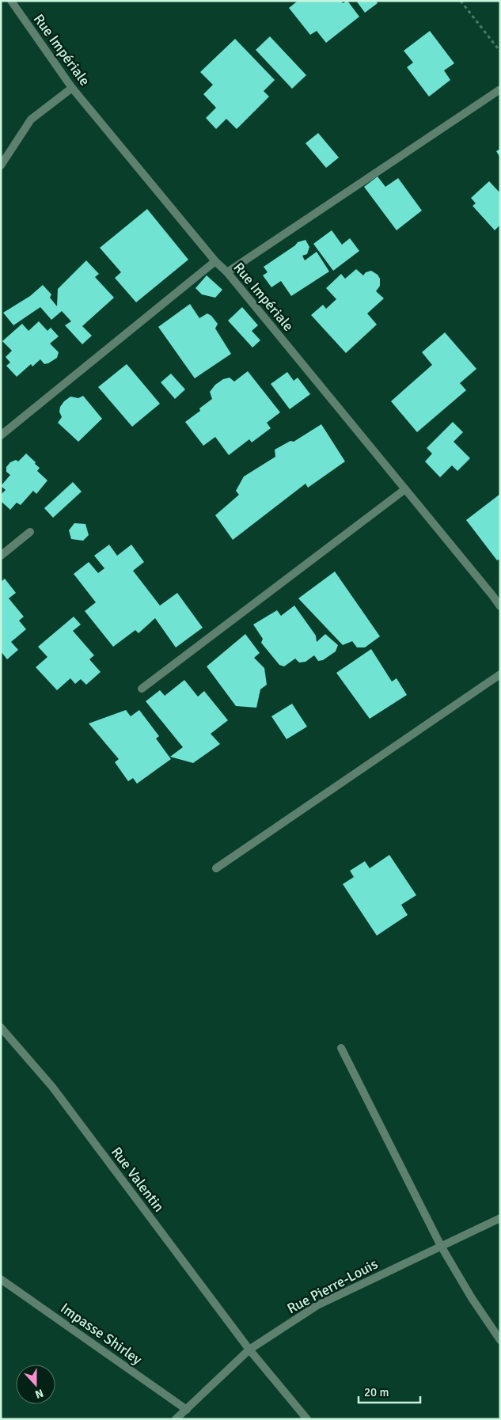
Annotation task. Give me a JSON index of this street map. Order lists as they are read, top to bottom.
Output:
{
  "streets": {
    "street": [
      "Rue Impériale",
      "Rue Valentin",
      "Rue Pierre-Louis",
      "Impasse Shirley"
    ]
  },
  "crossings": [
    ["Rue Valentin", "Rue Pierre-Louis"],
    ["Rue Pierre-Louis", "Impasse Shirley"]
  ],
  "scale_bar": "20 m",
  "north": "bottom"
}
